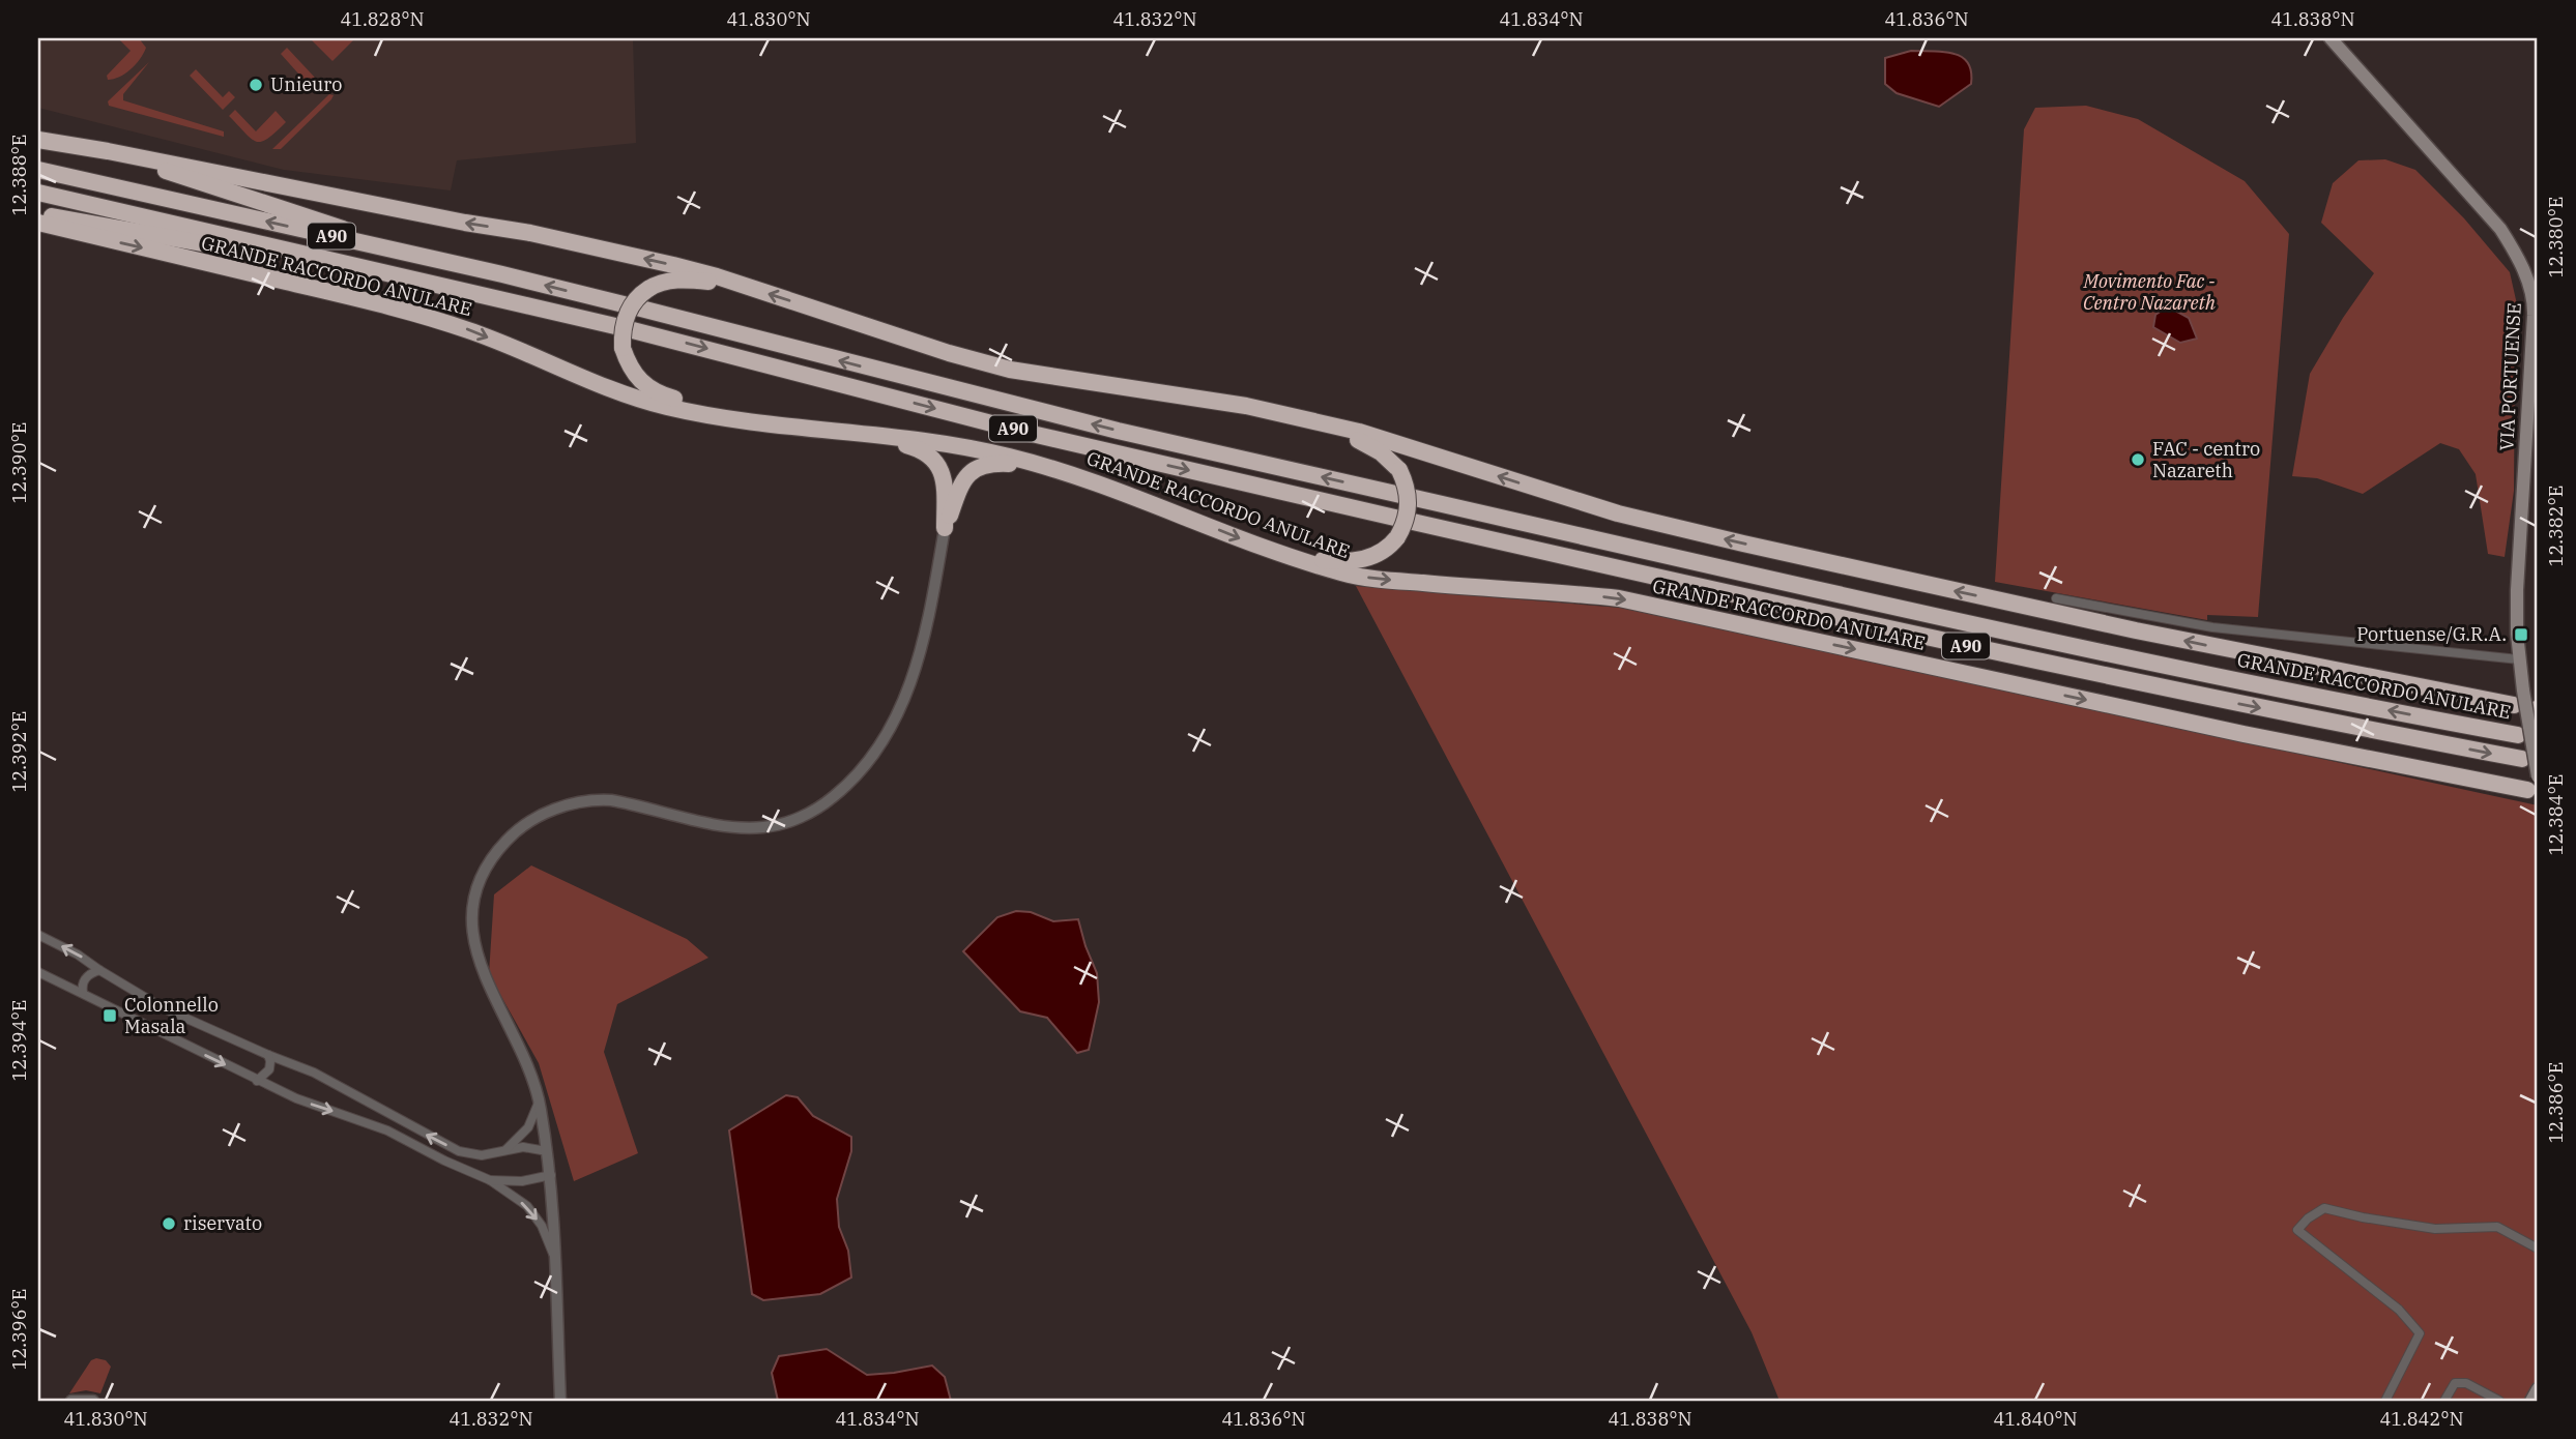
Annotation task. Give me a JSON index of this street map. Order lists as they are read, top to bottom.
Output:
{
  "streets": {
    "highway": ["A90", "GRANDE RACCORDO ANULARE"],
    "main road": ["VIA PORTUENSE"]
  },
  "crossings": [
    ["GRANDE RACCORDO ANULARE", "VIA PORTUENSE"]
  ],
  "parks": ["Movimento Fac - Centro Nazareth"],
  "places": {
    "other": ["Unieuro", "FAC - centro Nazareth", "riservato"],
    "transit": ["Portuense/G.R.A.", "Colonnello Masala"]
  },
  "coordinates": [
    "41.828°N",
    "41.830°N",
    "41.832°N",
    "41.834°N",
    "41.836°N",
    "41.838°N",
    "12.388°E",
    "12.380°E",
    "12.390°E",
    "12.382°E",
    "12.392°E",
    "12.384°E",
    "12.394°E",
    "12.386°E",
    "12.396°E",
    "41.840°N",
    "41.842°N"
  ]
}
